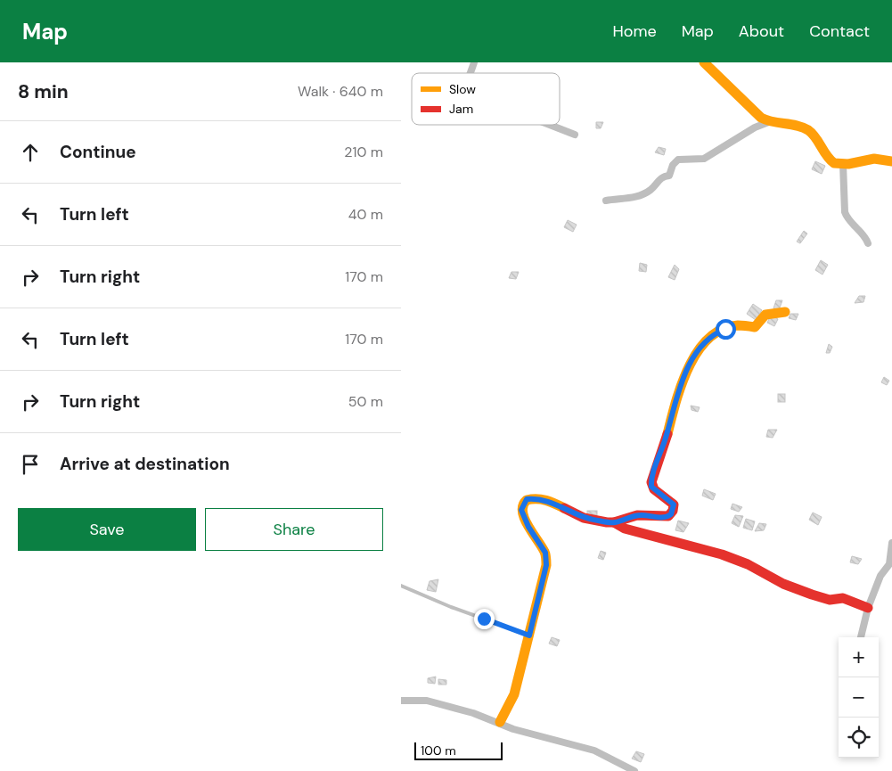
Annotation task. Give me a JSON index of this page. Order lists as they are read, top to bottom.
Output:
{
  "legend": ["Slow", "Jam"],
  "scale_bar": "100 m",
  "page": {
    "header": "Map",
    "nav": [
      "Home",
      "Map",
      "About",
      "Contact"
    ],
    "heading": ["8 min", "Walk · 640 m"],
    "list": [
      ["Continue", "210 m"],
      ["Turn left", "40 m"],
      ["Turn right", "170 m"],
      ["Turn left", "170 m"],
      ["Turn right", "50 m"],
      "Arrive at destination"
    ],
    "buttons": ["Save", "Share"],
    "map_buttons": ["+", "−"],
    "scale": "100 m"
  }
}
